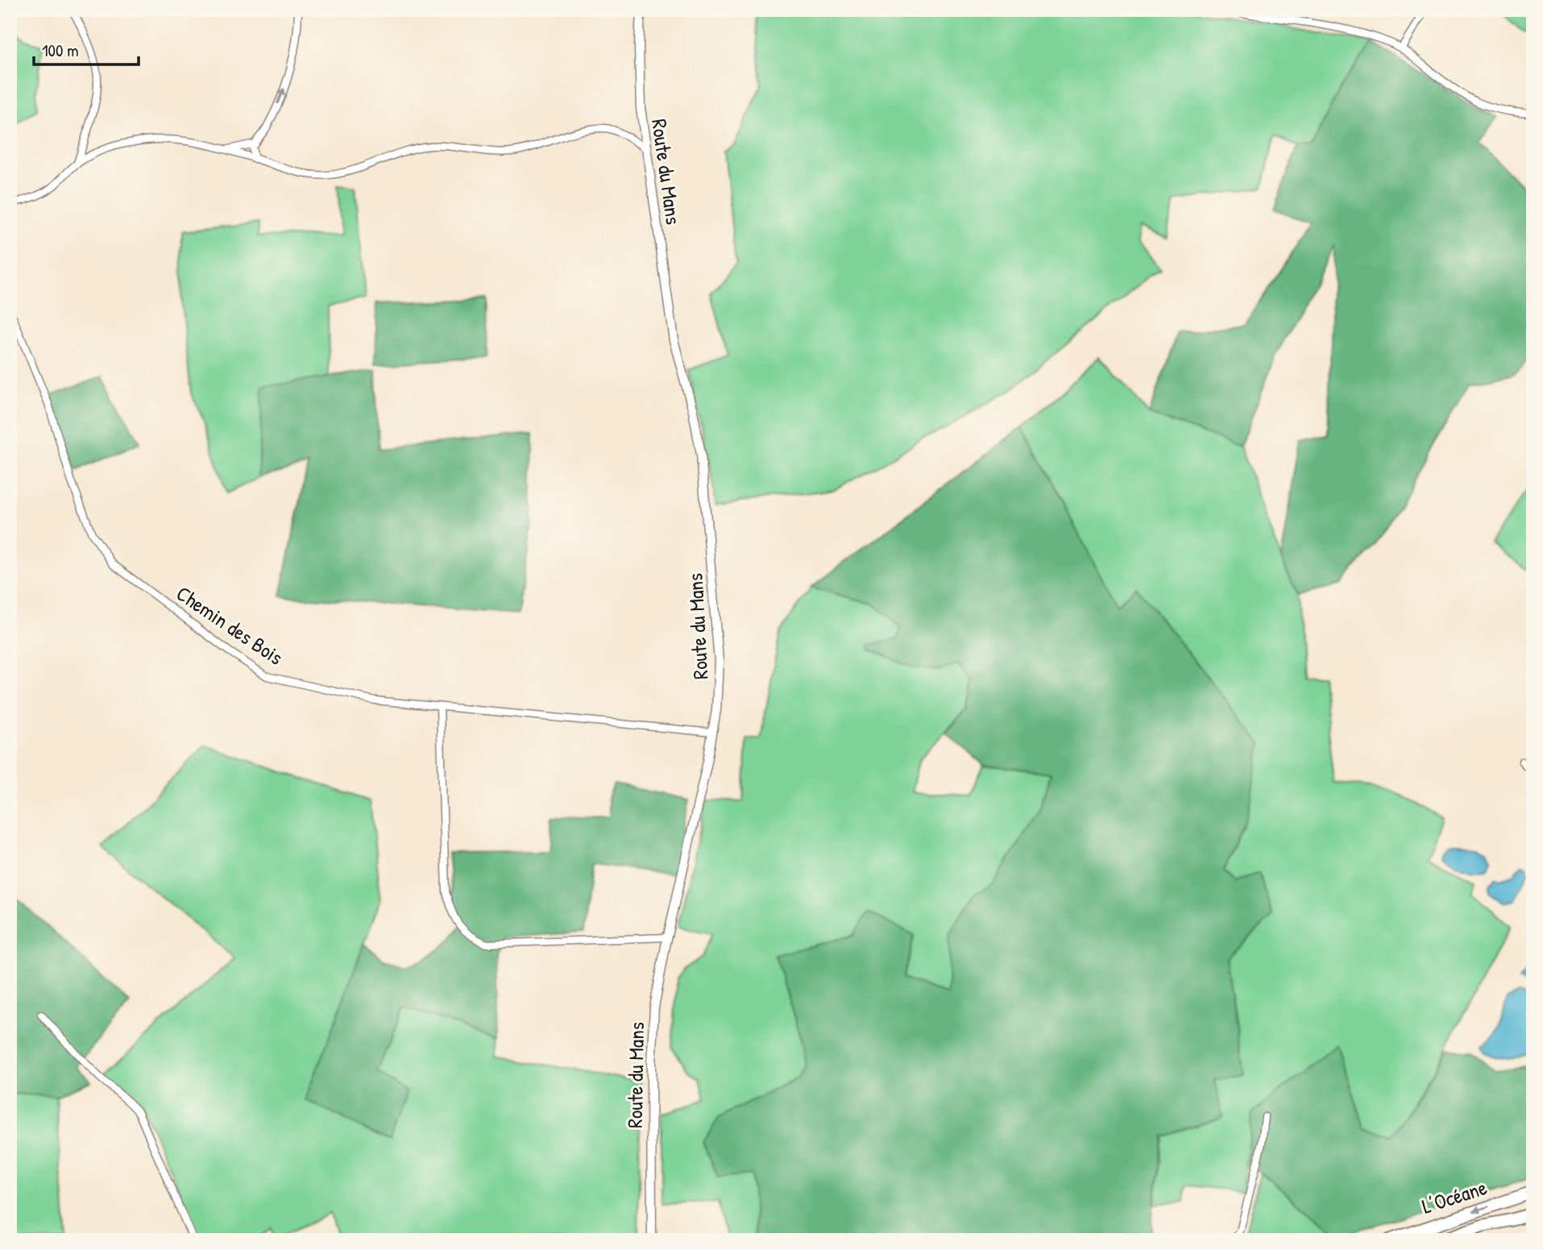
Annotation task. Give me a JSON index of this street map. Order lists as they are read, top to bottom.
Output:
{
  "streets": {
    "highway": ["L’Océane"],
    "street": ["Route du Mans", "Chemin des Bois"]
  },
  "crossings": [
    ["Route du Mans", "Chemin des Bois"]
  ],
  "scale_bar": "100 m"
}
